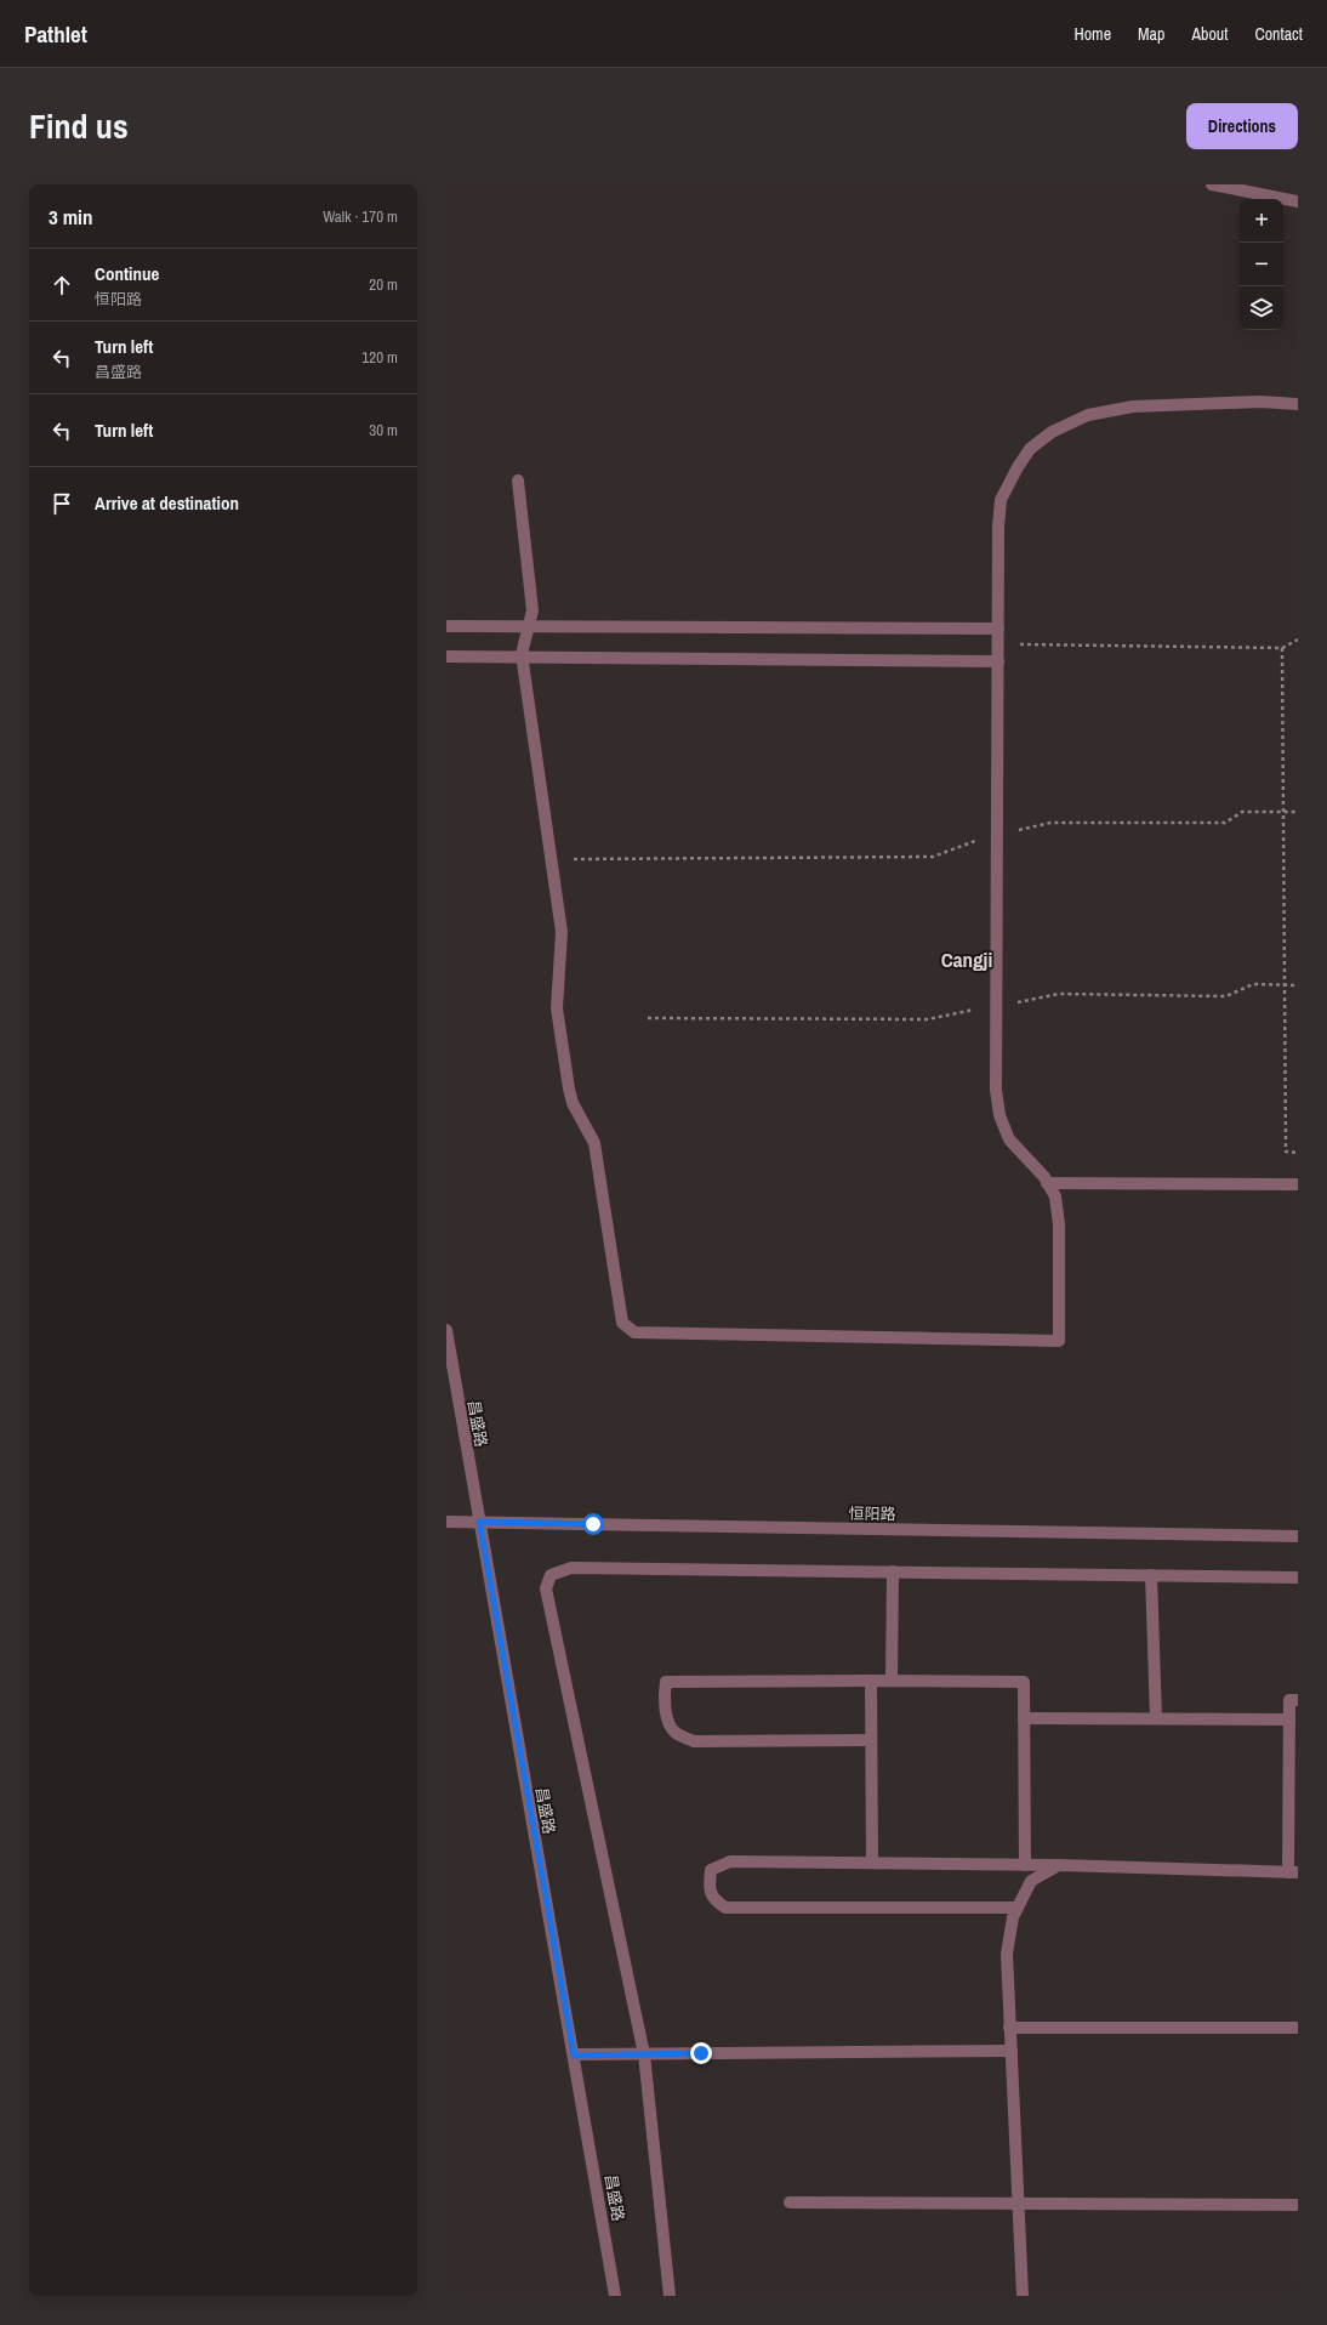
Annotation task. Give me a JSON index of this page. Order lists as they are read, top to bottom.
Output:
{
  "streets": {
    "street": ["昌盛路", "恒阳路"]
  },
  "crossings": [
    ["昌盛路", "恒阳路"]
  ],
  "districts": ["Cangji"],
  "page": {
    "header": "Pathlet",
    "nav": [
      "Home",
      "Map",
      "About",
      "Contact"
    ],
    "title": "Find us",
    "buttons": "Directions",
    "heading": ["3 min", "Walk · 170 m"],
    "map_buttons": ["+", "−"],
    "list": [
      ["Continue", "恒阳路", "20 m"],
      ["Turn left", "昌盛路", "120 m"],
      ["Turn left", "30 m"],
      "Arrive at destination"
    ]
  }
}
